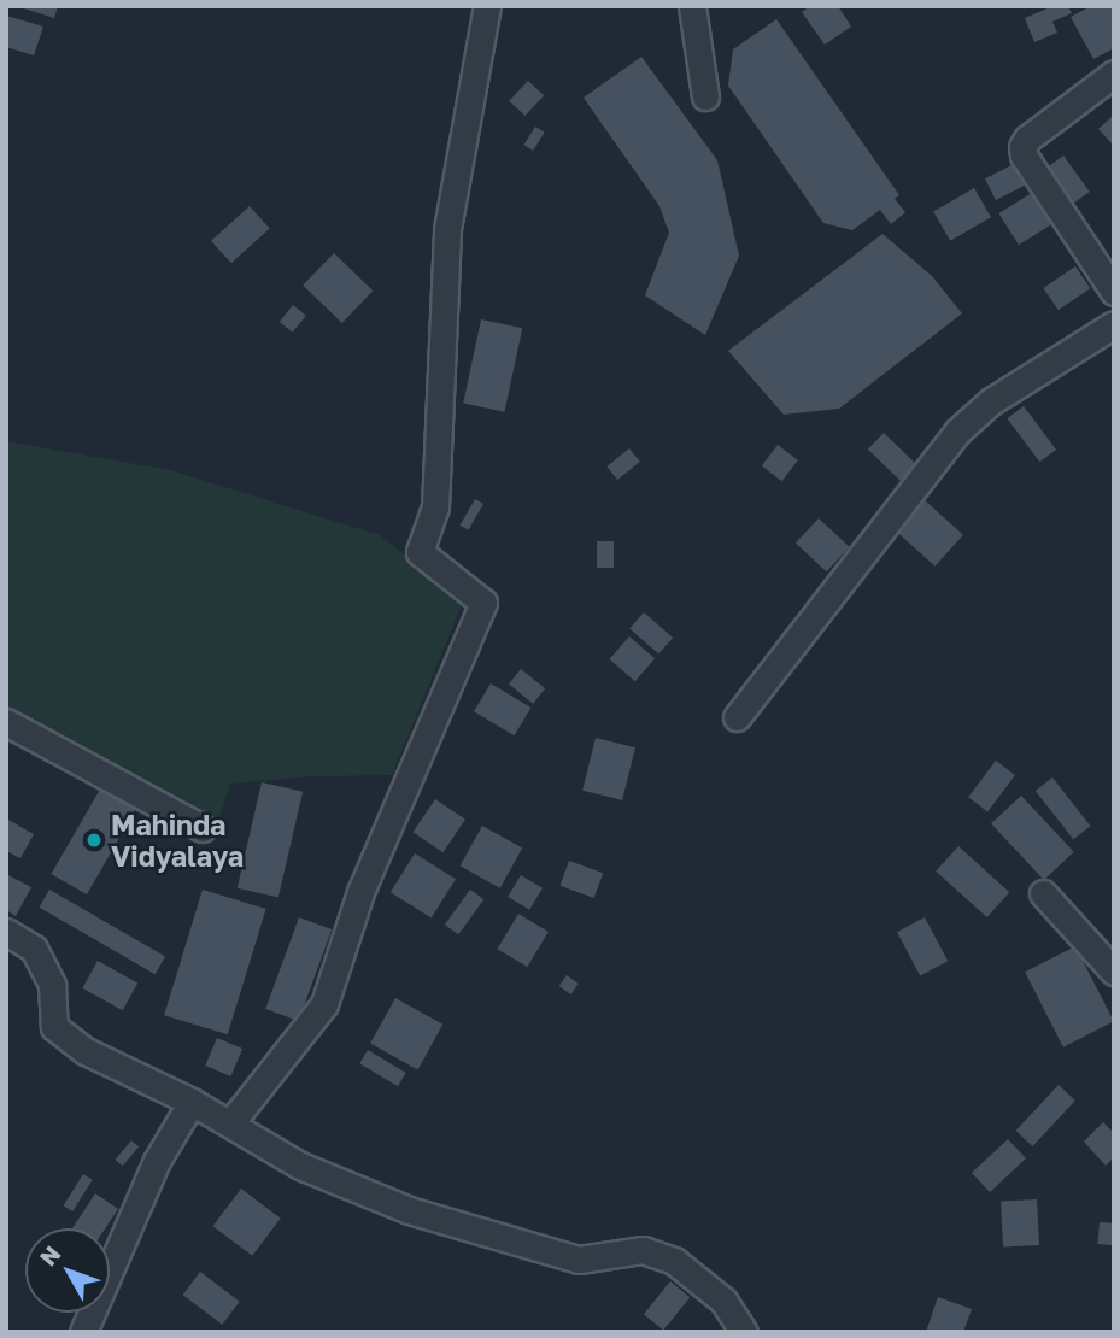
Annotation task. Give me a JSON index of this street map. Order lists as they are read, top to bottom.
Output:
{
  "places": ["Mahinda Vidyalaya"],
  "north": "top left"
}
